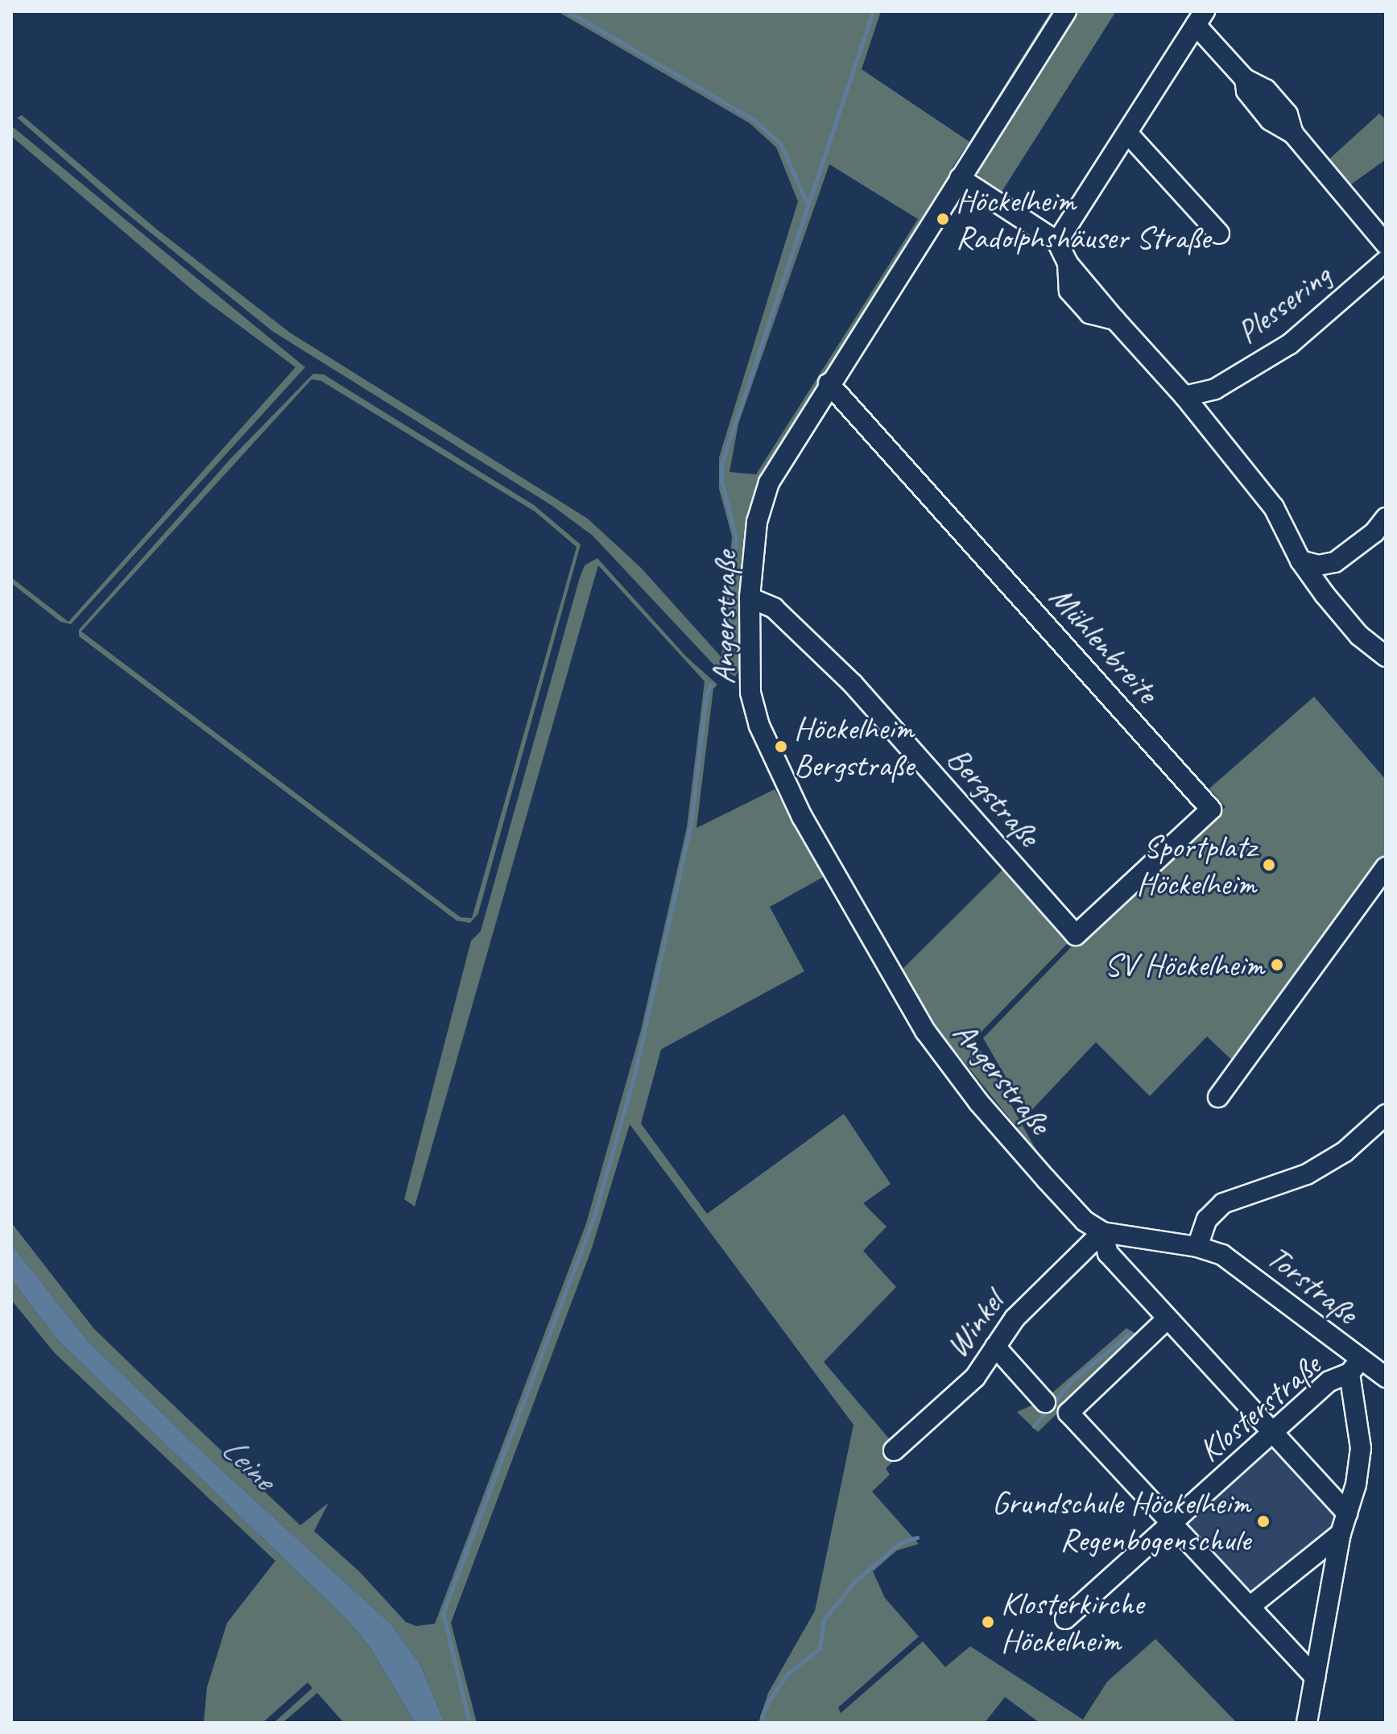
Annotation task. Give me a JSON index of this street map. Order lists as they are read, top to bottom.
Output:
{
  "streets": {
    "street": [
      "Plessering",
      "Angerstraße",
      "Mühlenbreite",
      "Bergstraße",
      "Torstraße",
      "Winkel",
      "Klosterstraße"
    ]
  },
  "crossings": [
    ["Angerstraße", "Mühlenbreite"],
    ["Angerstraße", "Bergstraße"],
    ["Angerstraße", "Torstraße"],
    ["Angerstraße", "Winkel"],
    ["Mühlenbreite", "Bergstraße"],
    ["Torstraße", "Klosterstraße"]
  ],
  "water": ["Leine"],
  "places": [
    "Höckelheim Radolphshäuser Straße",
    "Höckelheim Bergstraße",
    "Sportplatz Höckelheim",
    "SV Höckelheim",
    "Grundschule Höckelheim Regenbogenschule",
    "Klosterkirche Höckelheim"
  ]
}
